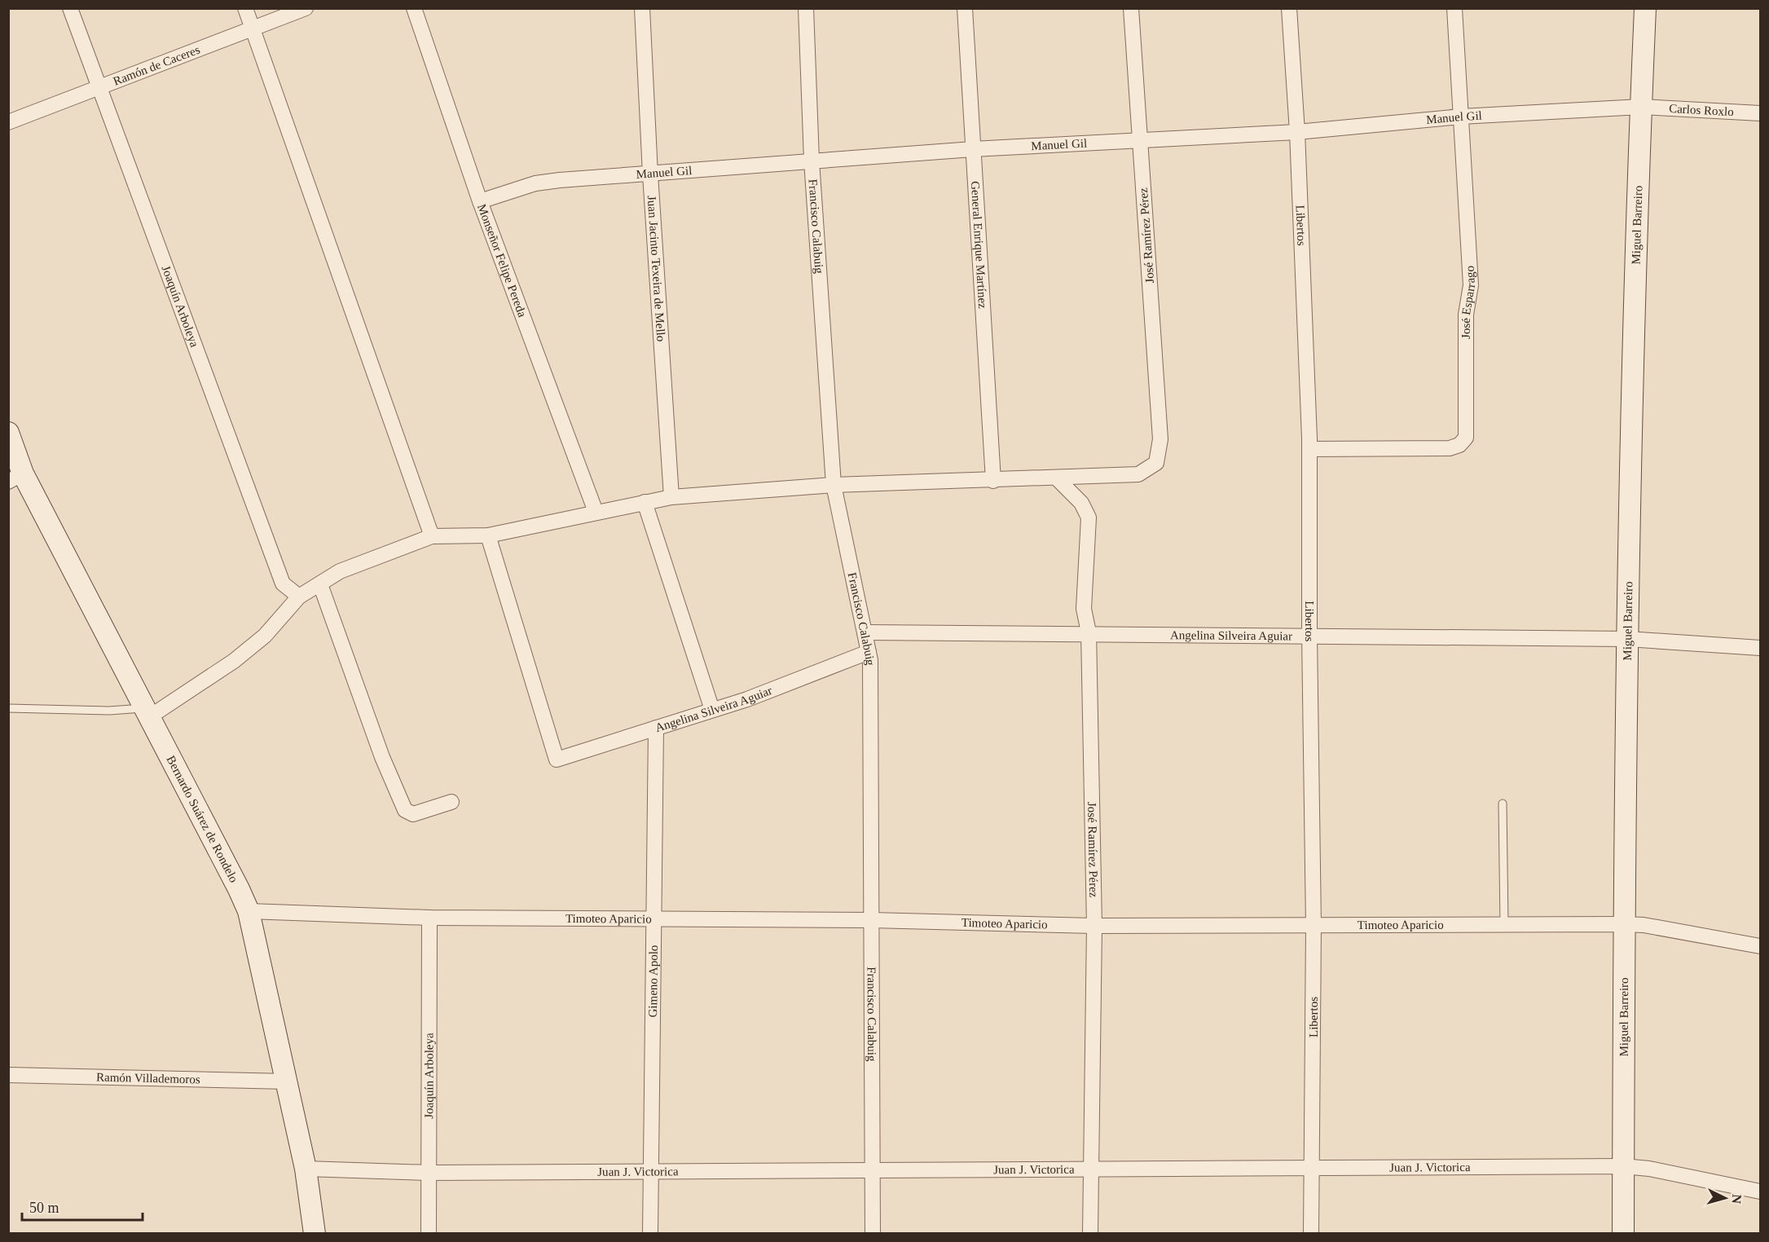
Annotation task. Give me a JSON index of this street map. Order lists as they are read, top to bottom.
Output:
{
  "streets": {
    "street": [
      "Ramón de Caceres",
      "Carlos Roxlo",
      "Manuel Gil",
      "Libertos",
      "Miguel Barreiro",
      "Francisco Calabuig",
      "José Ramírez Pérez",
      "General Enrique Martínez",
      "Monseñor Felipe Pereda",
      "Juan Jacinto Texeira de Mello",
      "José Esparrago",
      "Joaquín Arboleya",
      "Angelina Silveira Aguiar",
      "Bernardo Suárez de Rondelo",
      "Timoteo Aparicio",
      "Gimeno Apolo",
      "Ramón Villademoros",
      "Juan J. Victorica"
    ]
  },
  "crossings": [
    ["Ramón de Caceres", "Joaquín Arboleya"],
    ["Carlos Roxlo", "Manuel Gil"],
    ["Carlos Roxlo", "Miguel Barreiro"],
    ["Manuel Gil", "Libertos"],
    ["Manuel Gil", "Miguel Barreiro"],
    ["Manuel Gil", "Francisco Calabuig"],
    ["Manuel Gil", "José Ramírez Pérez"],
    ["Manuel Gil", "General Enrique Martínez"],
    ["Manuel Gil", "Monseñor Felipe Pereda"],
    ["Manuel Gil", "Juan Jacinto Texeira de Mello"],
    ["Manuel Gil", "José Esparrago"],
    ["Libertos", "José Esparrago"],
    ["Libertos", "Angelina Silveira Aguiar"],
    ["Libertos", "Timoteo Aparicio"],
    ["Libertos", "Juan J. Victorica"],
    ["Miguel Barreiro", "Angelina Silveira Aguiar"],
    ["Miguel Barreiro", "Timoteo Aparicio"],
    ["Miguel Barreiro", "Juan J. Victorica"],
    ["Francisco Calabuig", "Angelina Silveira Aguiar"],
    ["Francisco Calabuig", "Timoteo Aparicio"],
    ["Francisco Calabuig", "Juan J. Victorica"],
    ["José Ramírez Pérez", "Angelina Silveira Aguiar"],
    ["José Ramírez Pérez", "Timoteo Aparicio"],
    ["José Ramírez Pérez", "Juan J. Victorica"],
    ["Joaquín Arboleya", "Timoteo Aparicio"],
    ["Joaquín Arboleya", "Juan J. Victorica"],
    ["Angelina Silveira Aguiar", "Gimeno Apolo"],
    ["Bernardo Suárez de Rondelo", "Timoteo Aparicio"],
    ["Bernardo Suárez de Rondelo", "Ramón Villademoros"],
    ["Bernardo Suárez de Rondelo", "Juan J. Victorica"],
    ["Timoteo Aparicio", "Gimeno Apolo"],
    ["Gimeno Apolo", "Juan J. Victorica"]
  ],
  "scale_bar": "50 m",
  "north": "right"
}
